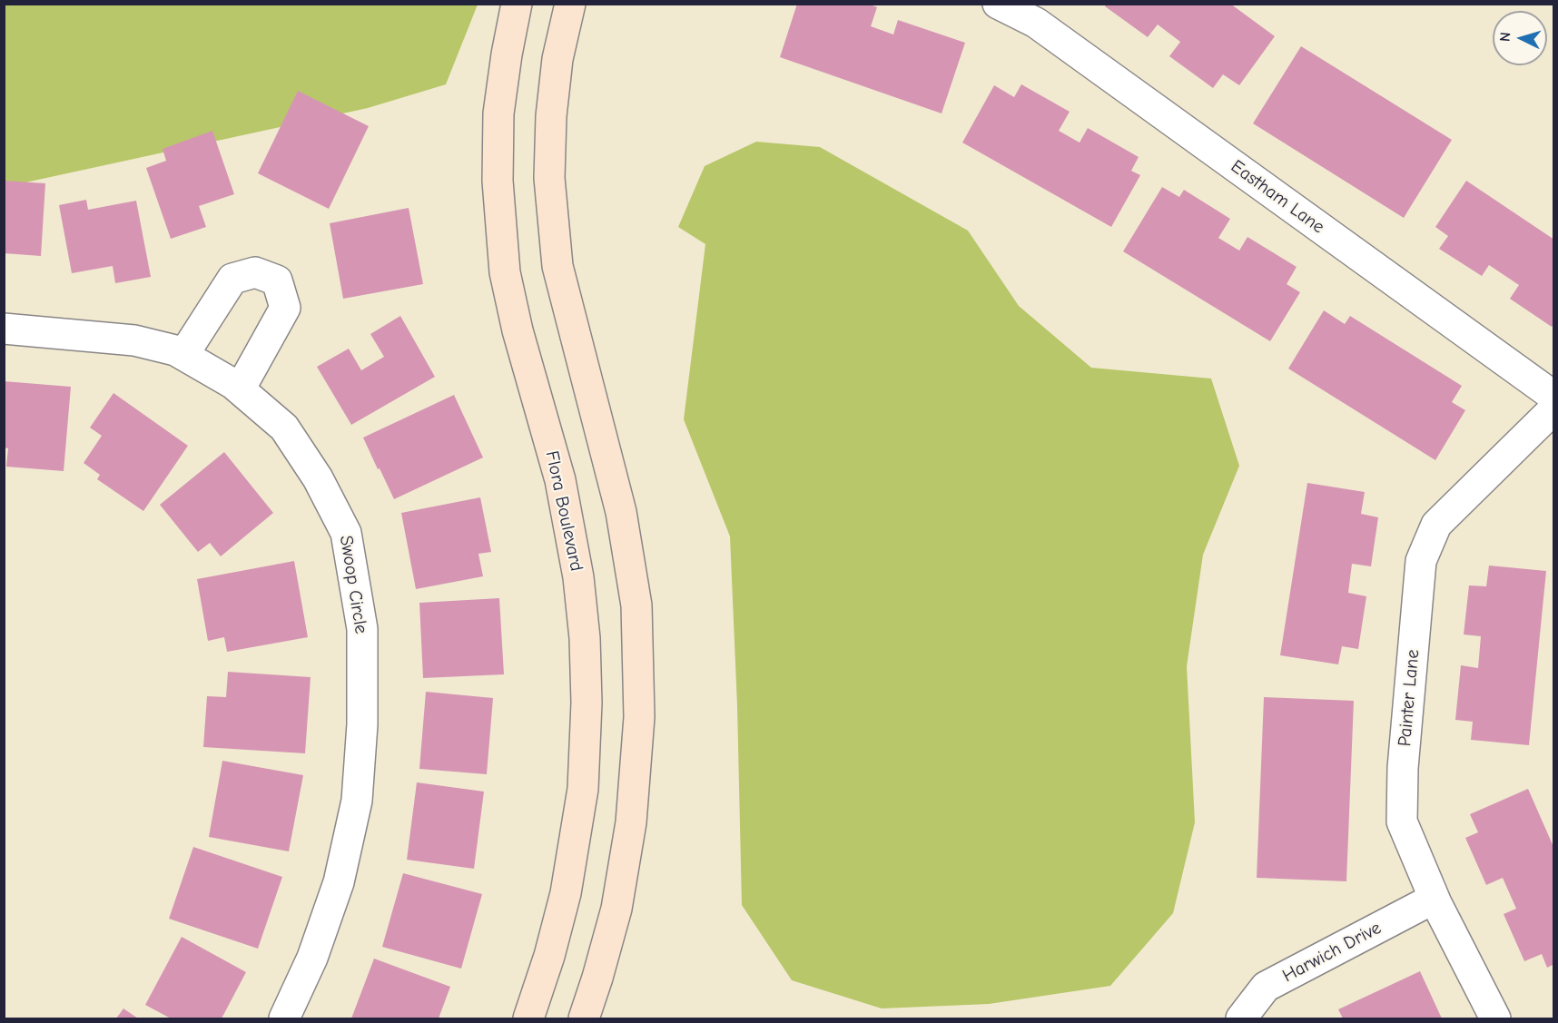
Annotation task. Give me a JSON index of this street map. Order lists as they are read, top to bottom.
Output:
{
  "streets": {
    "street": [
      "Eastham Lane",
      "Flora Boulevard",
      "Swoop Circle",
      "Painter Lane",
      "Harwich Drive"
    ]
  },
  "crossings": [
    ["Painter Lane", "Harwich Drive"]
  ],
  "north": "left"
}
